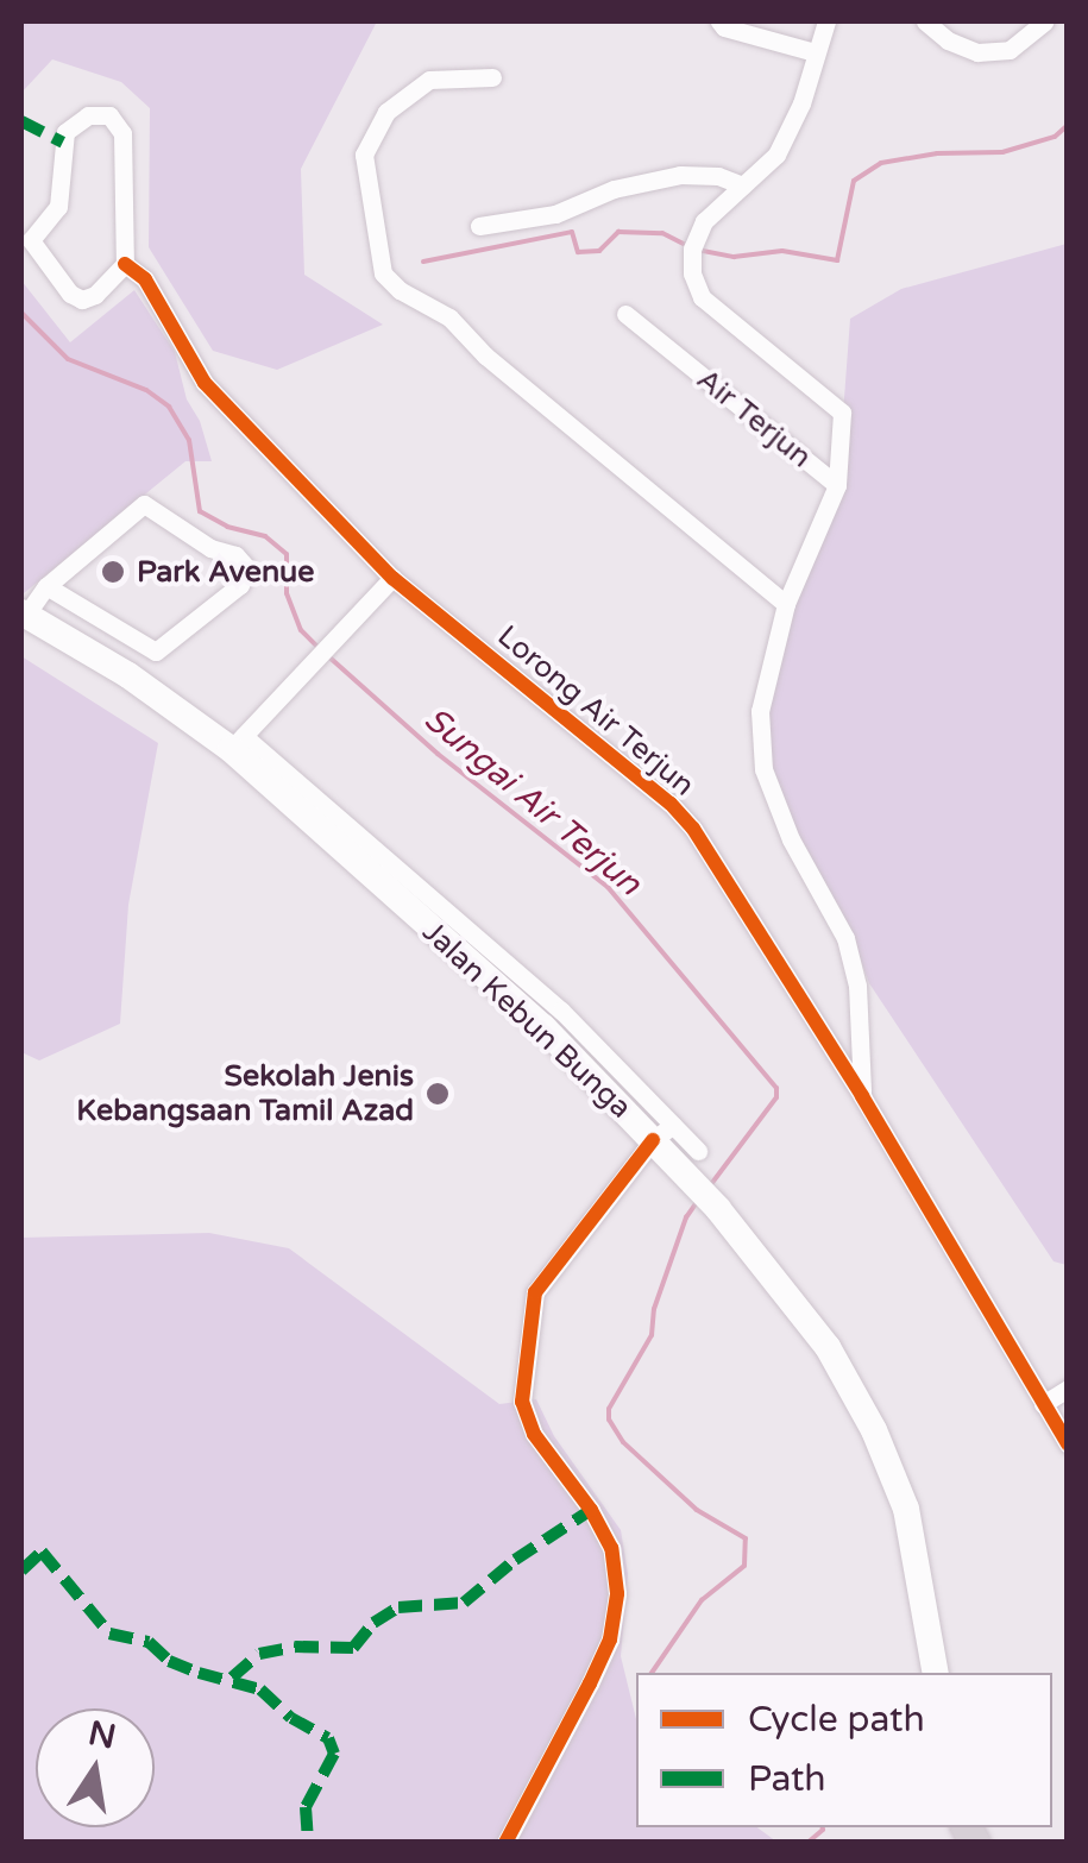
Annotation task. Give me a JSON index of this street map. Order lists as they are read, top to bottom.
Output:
{
  "streets": {
    "street": ["Air Terjun", "Lorong Air Terjun", "Jalan Kebun Bunga"]
  },
  "crossings": [
    ["Air Terjun", "Lorong Air Terjun"]
  ],
  "water": ["Sungai Air Terjun"],
  "places": ["Park Avenue", "Sekolah Jenis Kebangsaan Tamil Azad"],
  "legend": ["Cycle path", "Path"],
  "north": "top"
}
